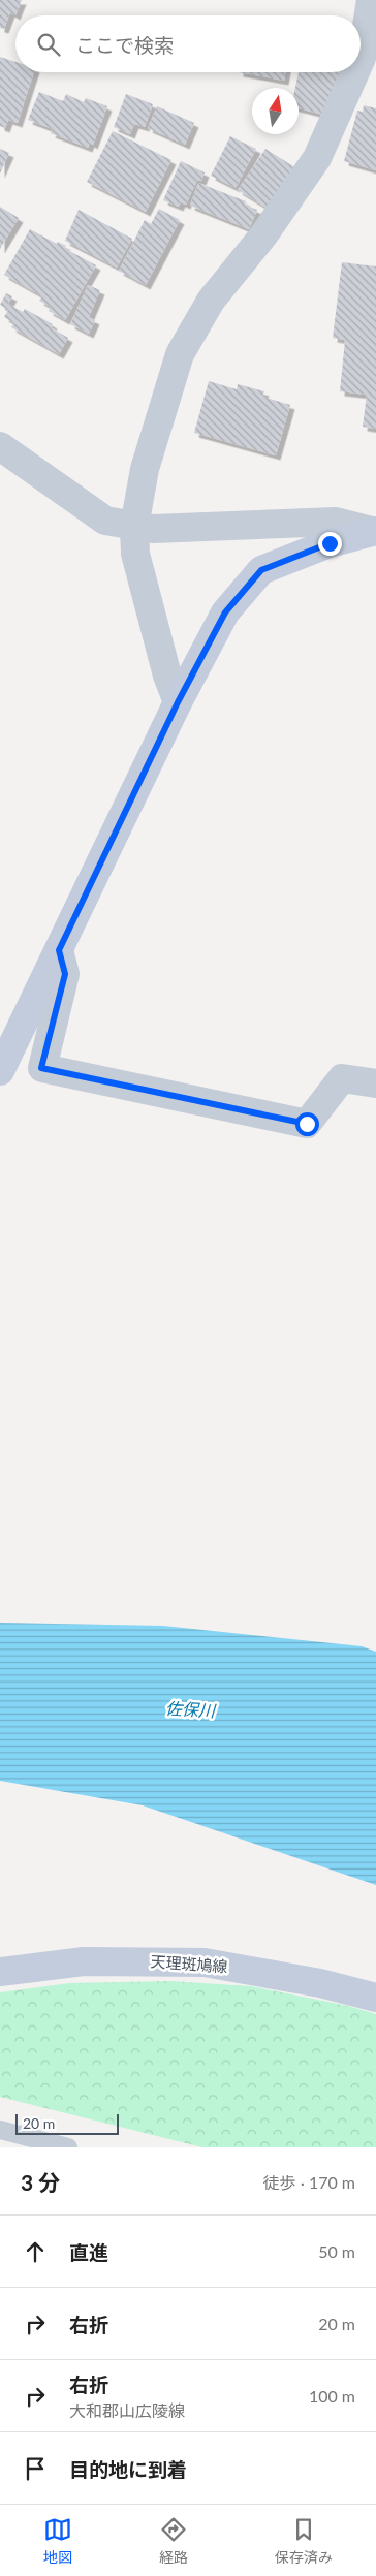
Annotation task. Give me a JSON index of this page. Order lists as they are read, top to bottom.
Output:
{
  "streets": {
    "main road": ["天理斑鳩線"]
  },
  "water": ["佐保川"],
  "scale_bar": "20 m",
  "north": "top",
  "page": {
    "search": "ここで検索",
    "scale": "20 m",
    "heading": ["3 分", "徒歩 · 170 m"],
    "list": [
      ["直進", "50 m"],
      ["右折", "20 m"],
      ["右折", "大和郡山広陵線", "100 m"],
      "目的地に到着"
    ],
    "nav": ["地図", "経路", "保存済み"]
  }
}
